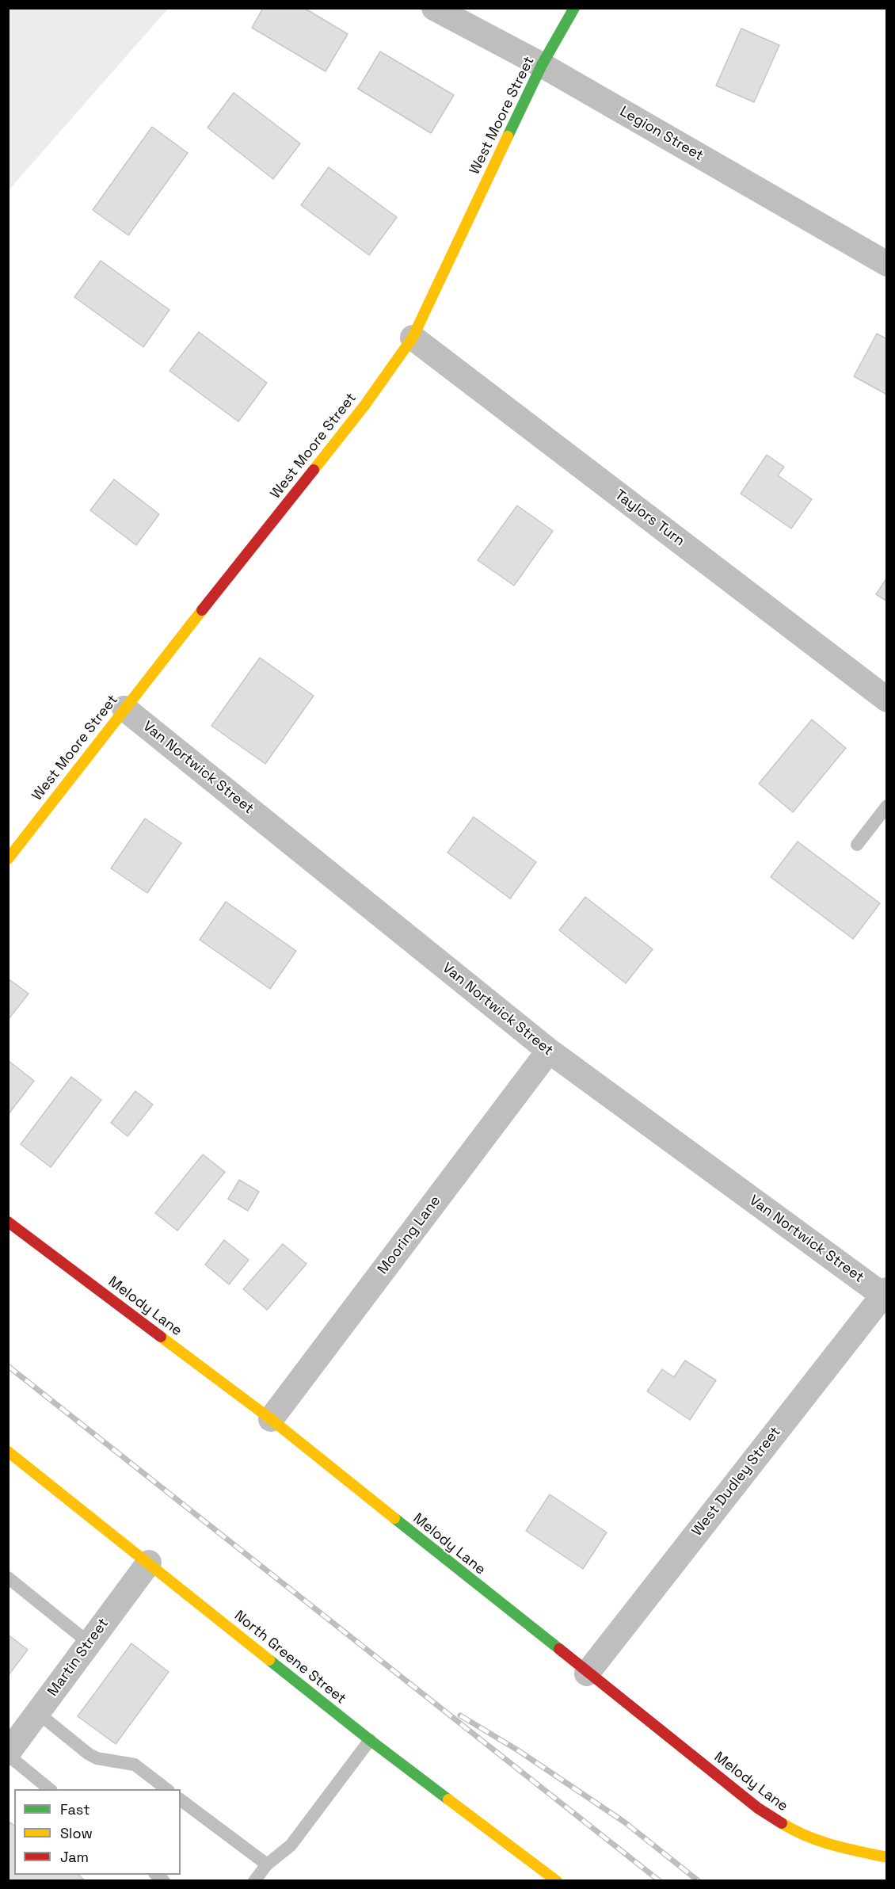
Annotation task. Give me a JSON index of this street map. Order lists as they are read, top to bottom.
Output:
{
  "streets": {
    "street": [
      "West Moore Street",
      "Legion Street",
      "Taylors Turn",
      "Van Nortwick Street",
      "Mooring Lane",
      "Melody Lane",
      "West Dudley Street",
      "Martin Street",
      "North Greene Street"
    ]
  },
  "crossings": [
    ["West Moore Street", "Legion Street"],
    ["West Moore Street", "Taylors Turn"],
    ["West Moore Street", "Van Nortwick Street"],
    ["Van Nortwick Street", "Mooring Lane"],
    ["Van Nortwick Street", "West Dudley Street"],
    ["Mooring Lane", "Melody Lane"],
    ["Melody Lane", "West Dudley Street"],
    ["Martin Street", "North Greene Street"]
  ],
  "legend": ["Fast", "Slow", "Jam"]
}
